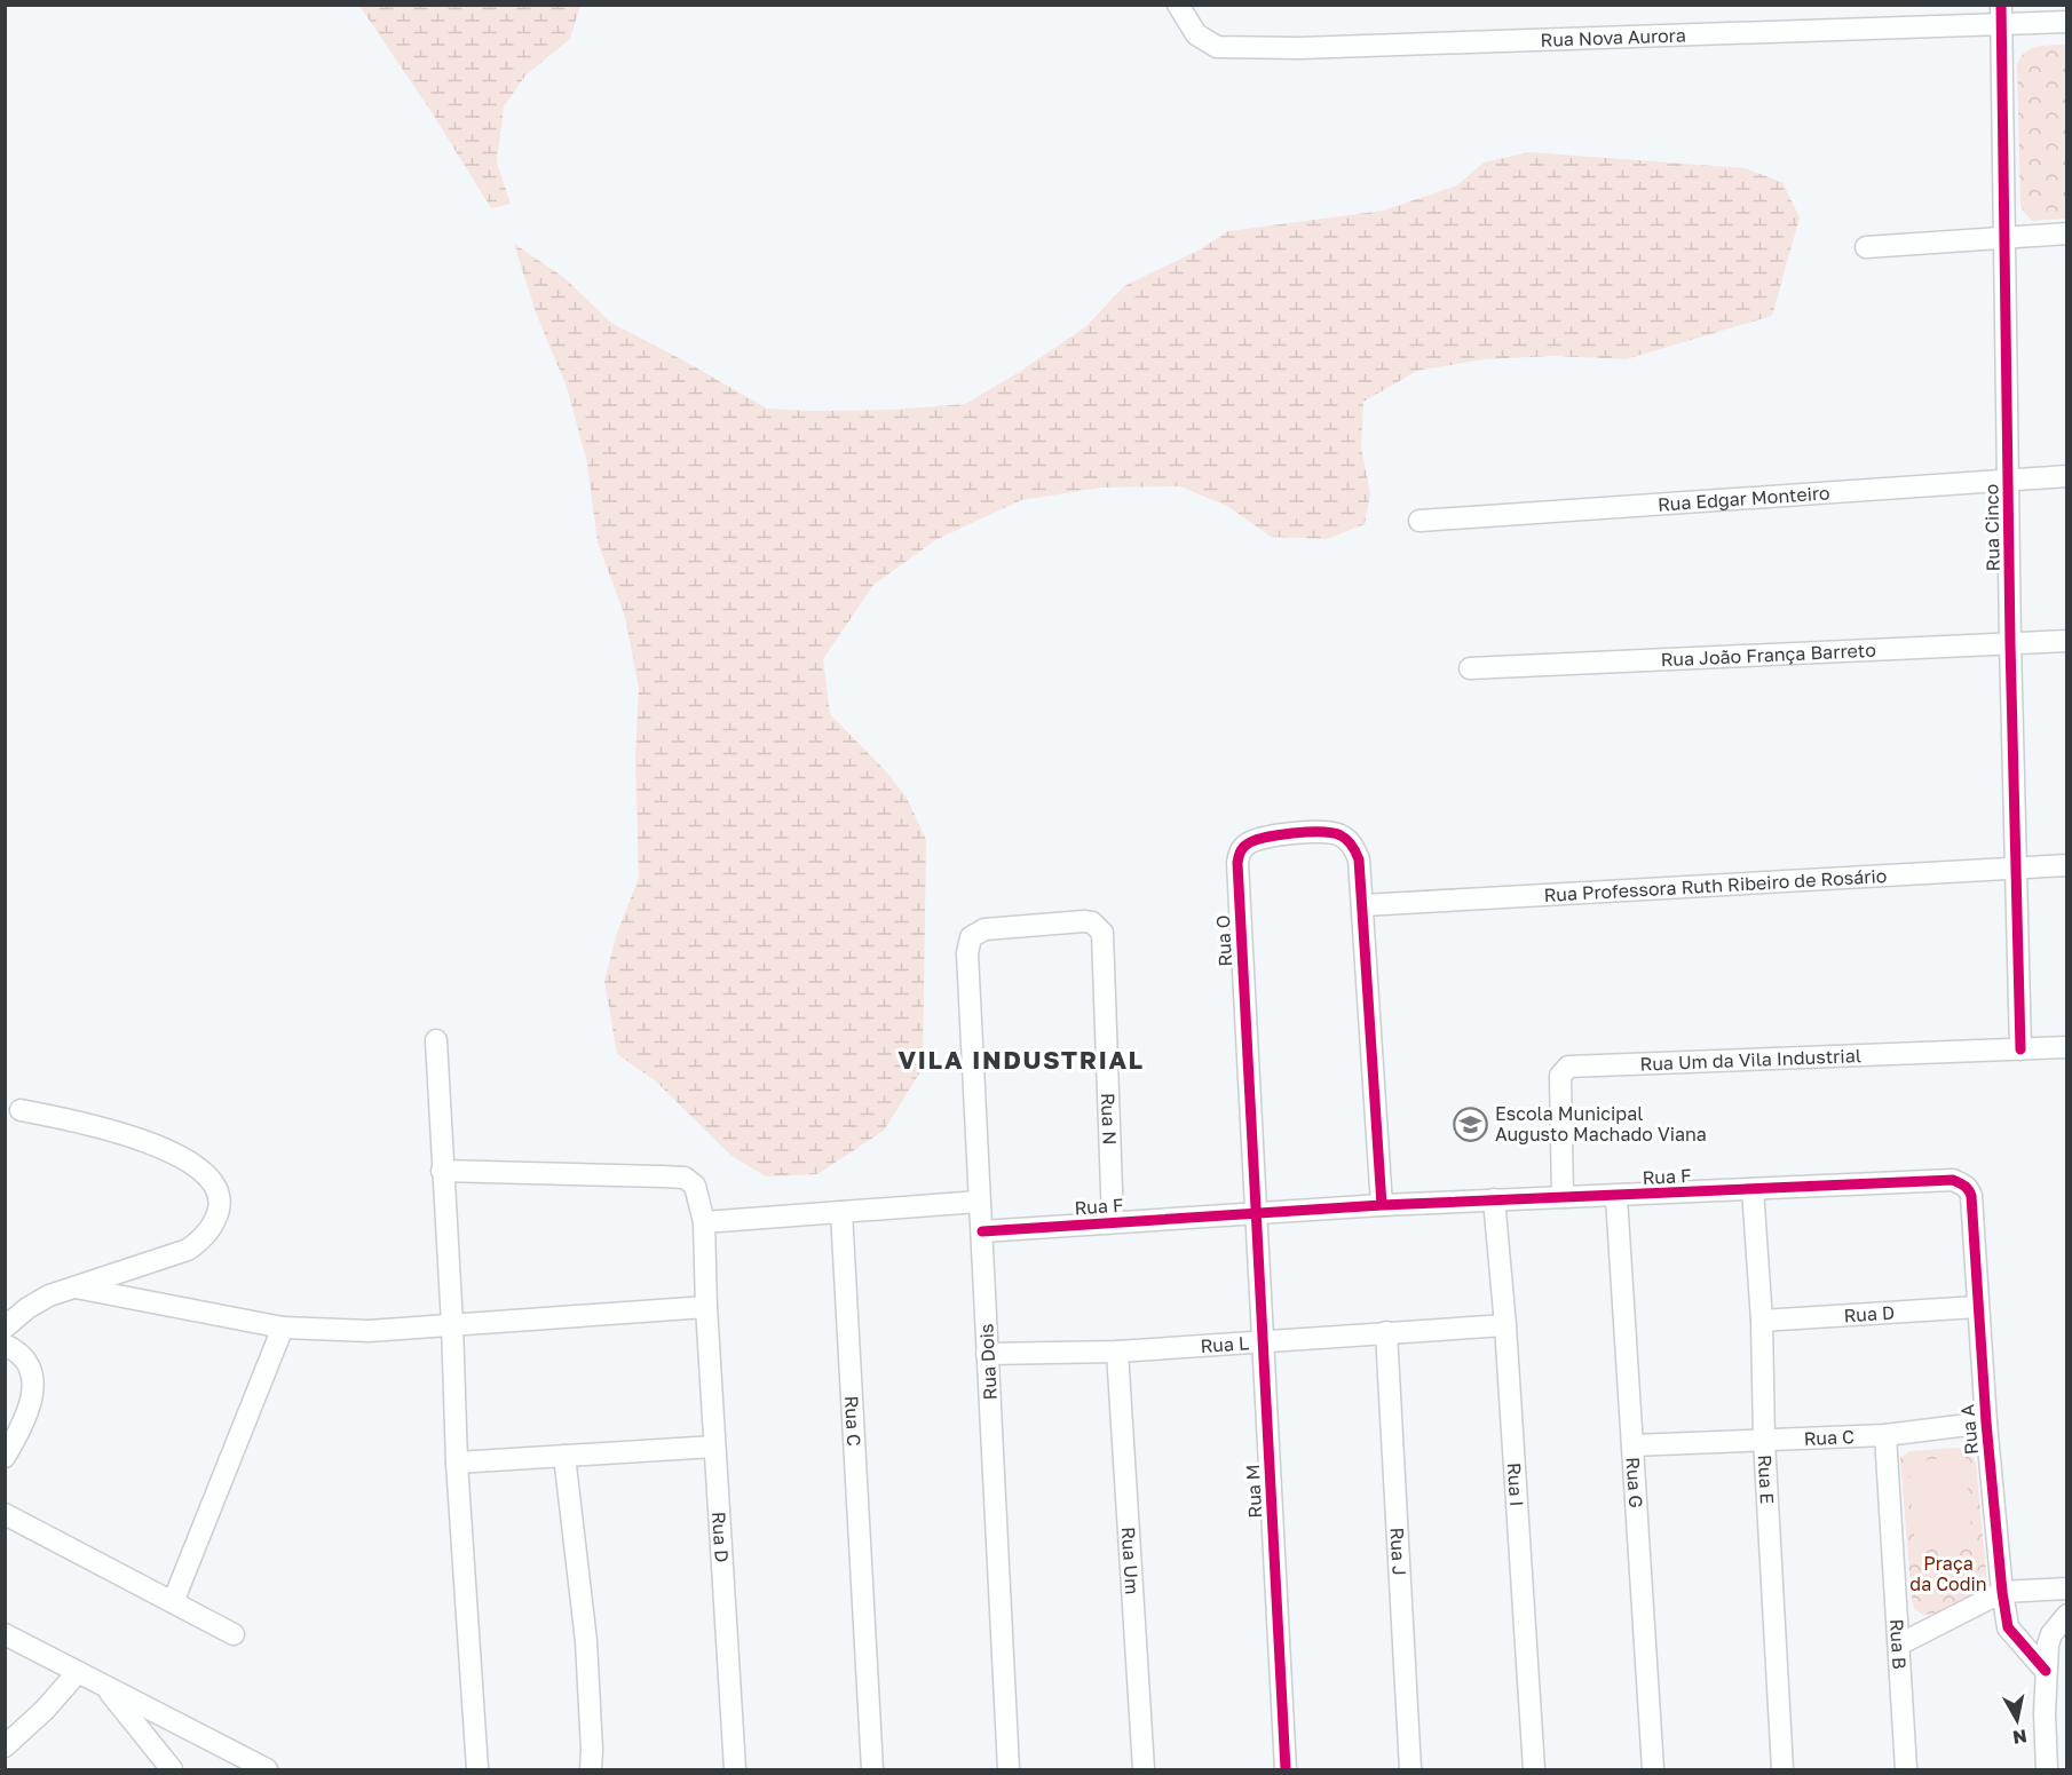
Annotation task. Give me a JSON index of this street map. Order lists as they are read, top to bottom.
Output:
{
  "streets": {
    "street": [
      "Rua Nova Aurora",
      "Rua Edgar Monteiro",
      "Rua Cinco",
      "Rua João França Barreto",
      "Rua Professora Ruth Ribeiro de Rosário",
      "Rua O",
      "Rua Um da Vila Industrial",
      "Rua N",
      "Rua F",
      "Rua D",
      "Rua L",
      "Rua Dois",
      "Rua C",
      "Rua A",
      "Rua E",
      "Rua G",
      "Rua I",
      "Rua M",
      "Rua J",
      "Rua Um",
      "Rua B"
    ]
  },
  "crossings": [
    ["Rua Nova Aurora", "Rua Cinco"],
    ["Rua Edgar Monteiro", "Rua Cinco"],
    ["Rua Cinco", "Rua João França Barreto"],
    ["Rua Cinco", "Rua Professora Ruth Ribeiro de Rosário"],
    ["Rua Cinco", "Rua Um da Vila Industrial"],
    ["Rua Professora Ruth Ribeiro de Rosário", "Rua O"],
    ["Rua O", "Rua F"],
    ["Rua O", "Rua M"],
    ["Rua Um da Vila Industrial", "Rua F"],
    ["Rua N", "Rua F"],
    ["Rua N", "Rua Dois"],
    ["Rua F", "Rua Dois"],
    ["Rua F", "Rua A"],
    ["Rua F", "Rua E"],
    ["Rua F", "Rua G"],
    ["Rua F", "Rua I"],
    ["Rua F", "Rua M"],
    ["Rua D", "Rua A"],
    ["Rua D", "Rua E"],
    ["Rua L", "Rua Dois"],
    ["Rua L", "Rua I"],
    ["Rua L", "Rua M"],
    ["Rua L", "Rua J"],
    ["Rua L", "Rua Um"],
    ["Rua C", "Rua A"],
    ["Rua C", "Rua E"],
    ["Rua C", "Rua G"],
    ["Rua C", "Rua B"]
  ],
  "districts": ["VILA INDUSTRIAL"],
  "parks": ["Praça da Codin"],
  "places": {
    "school or university": ["Escola Municipal Augusto Machado Viana"]
  },
  "north": "bottom"
}
